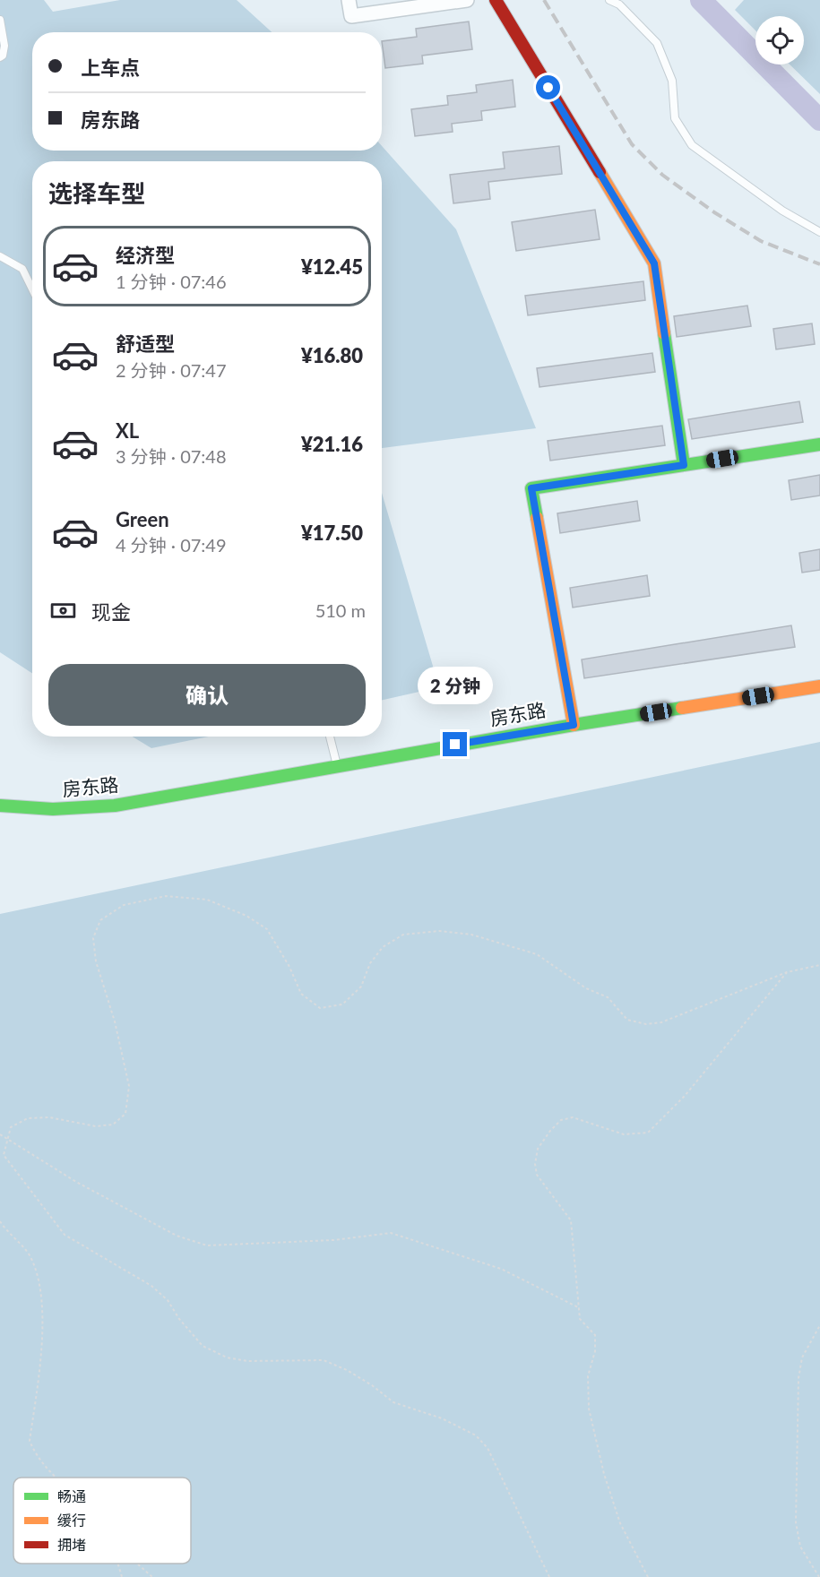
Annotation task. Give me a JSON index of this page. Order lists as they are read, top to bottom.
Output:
{
  "streets": {
    "street": ["房东路"]
  },
  "legend": ["畅通", "缓行", "拥堵"],
  "page": {
    "banner": ["上车点", "房东路"],
    "heading": "选择车型",
    "list": [
      {
        "name": "经济型",
        "note": "1 分钟 · 07:46",
        "value": "¥12.45"
      },
      {
        "name": "舒适型",
        "note": "2 分钟 · 07:47",
        "value": "¥16.80"
      },
      {
        "name": "XL",
        "note": "3 分钟 · 07:48",
        "value": "¥21.16"
      },
      {
        "name": "Green",
        "note": "4 分钟 · 07:49",
        "value": "¥17.50"
      }
    ],
    "pay": ["现金", "510 m"],
    "buttons": "确认",
    "bubble": "2 分钟"
  }
}
